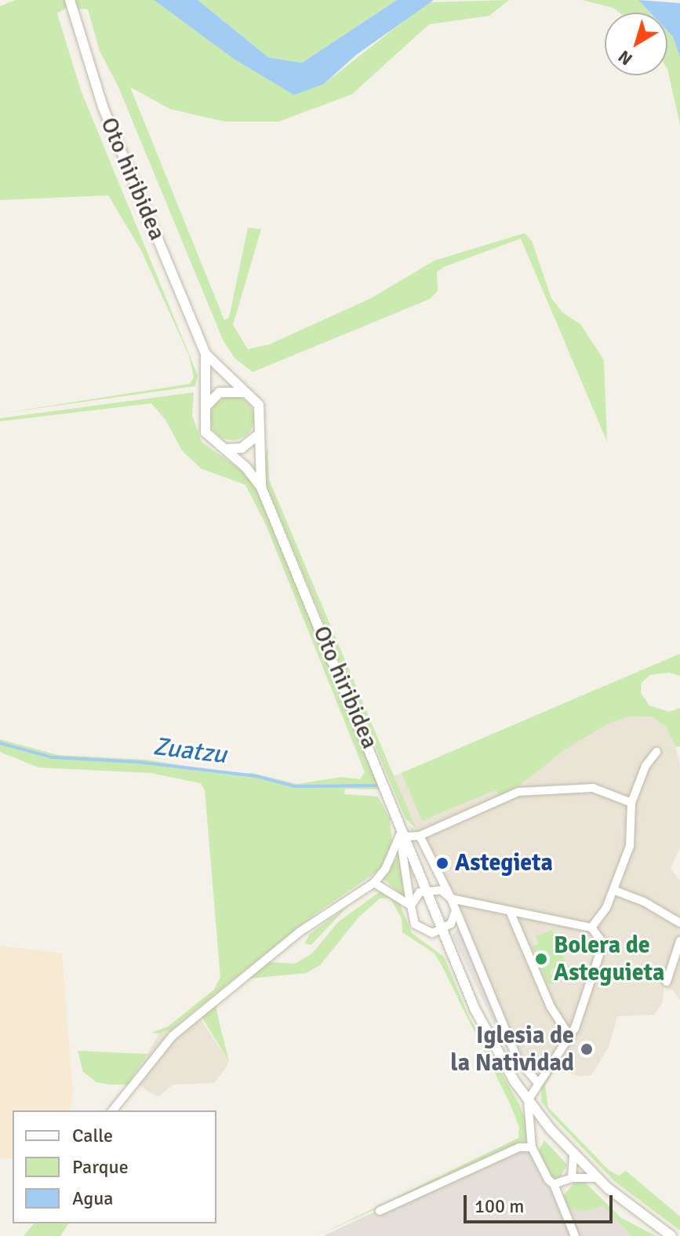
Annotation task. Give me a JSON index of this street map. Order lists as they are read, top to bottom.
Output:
{
  "streets": {
    "street": ["Oto hiribidea"]
  },
  "water": ["Zuatzu"],
  "places": ["Astegieta", "Bolera de Asteguieta", "Iglesia de la Natividad"],
  "legend": ["Calle", "Parque", "Agua"],
  "scale_bar": "100 m",
  "north": "bottom left"
}
